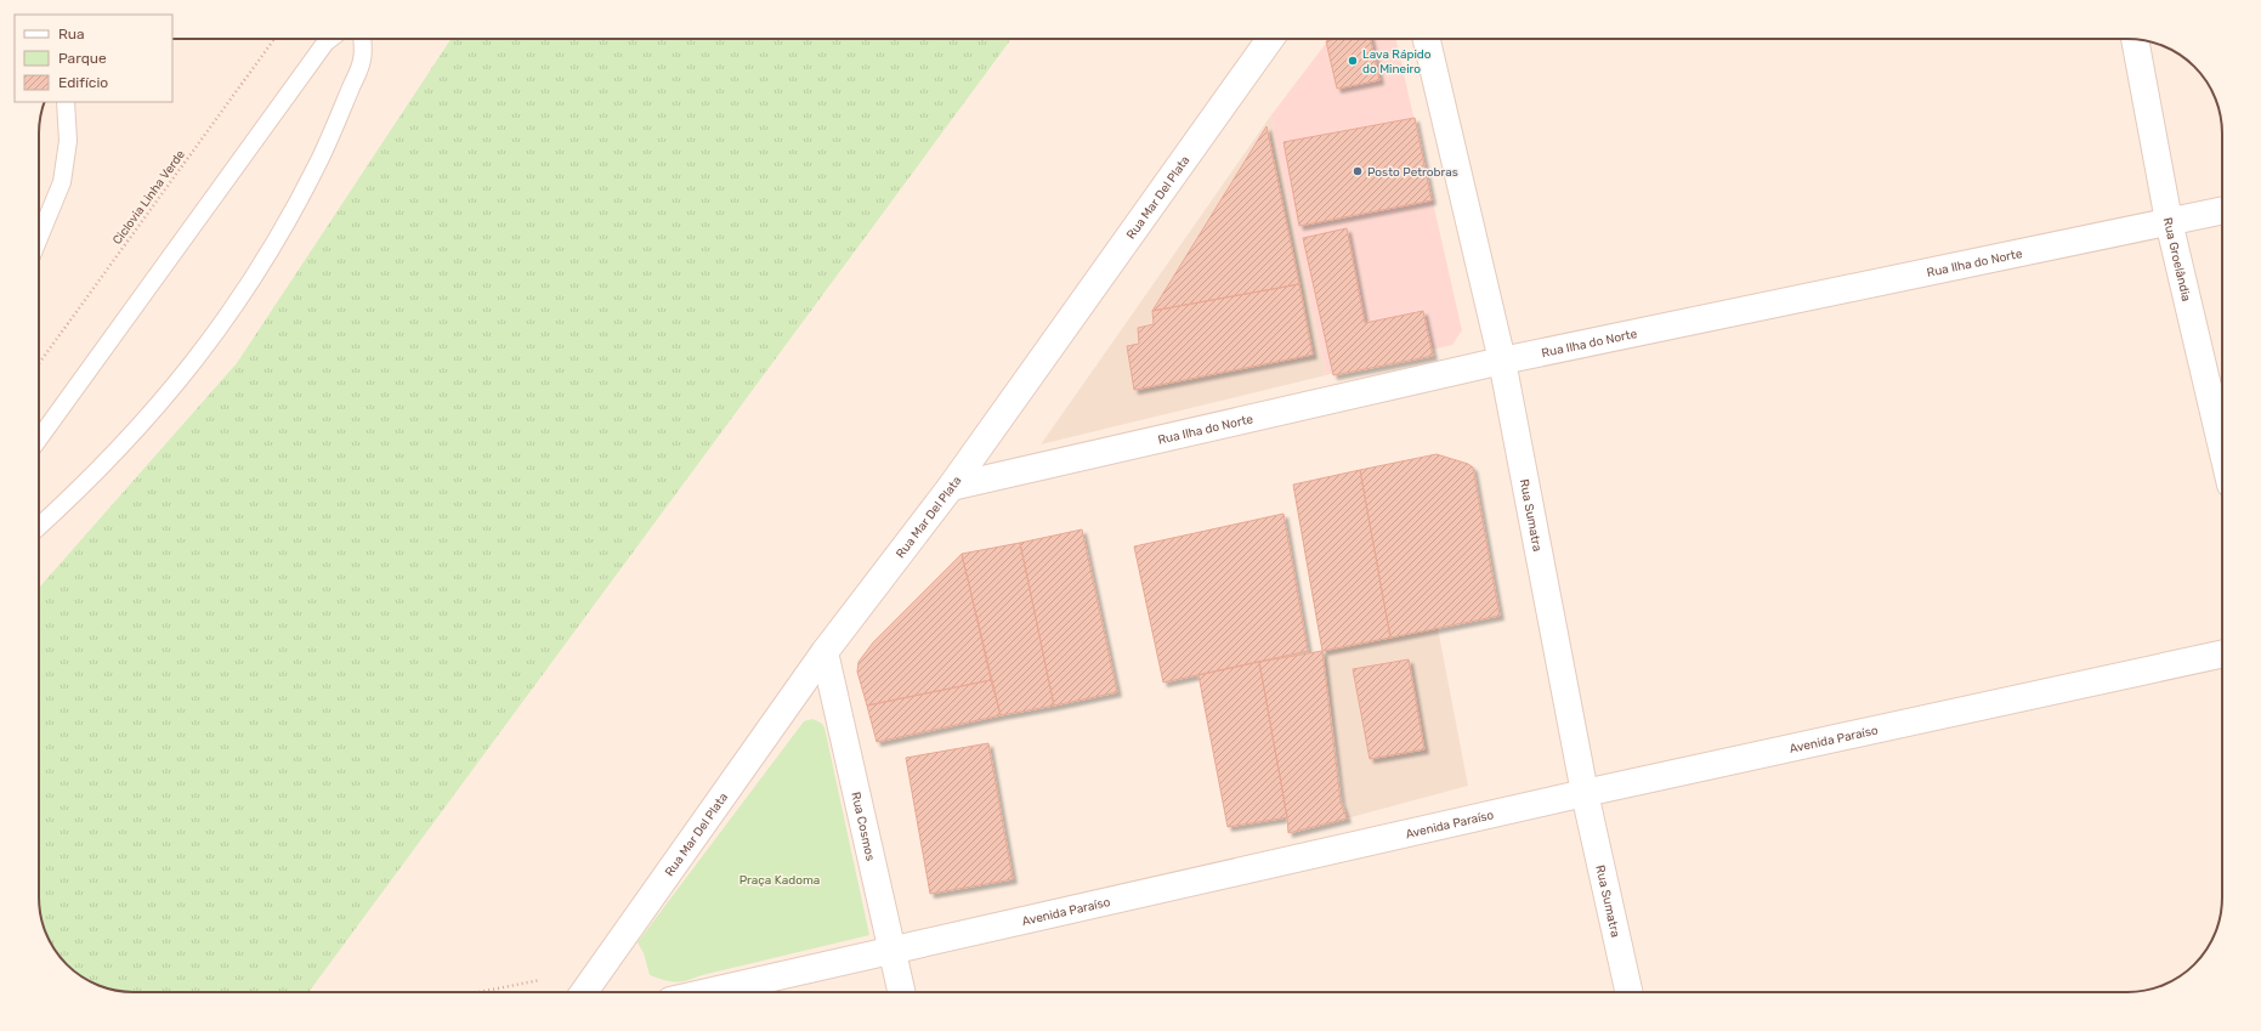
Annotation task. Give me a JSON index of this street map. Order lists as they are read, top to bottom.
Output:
{
  "streets": {
    "street": [
      "Rua Mar Del Plata",
      "Rua Groelândia",
      "Rua Ilha do Norte",
      "Rua Sumatra",
      "Avenida Paraíso",
      "Rua Cosmos"
    ],
    "path": ["Ciclovia Linha Verde"]
  },
  "crossings": [
    ["Rua Mar Del Plata", "Rua Ilha do Norte"],
    ["Rua Mar Del Plata", "Rua Cosmos"],
    ["Rua Groelândia", "Rua Ilha do Norte"],
    ["Rua Ilha do Norte", "Rua Sumatra"],
    ["Rua Sumatra", "Avenida Paraíso"],
    ["Avenida Paraíso", "Rua Cosmos"]
  ],
  "parks": ["Praça Kadoma"],
  "places": ["Lava Rápido do Mineiro", "Posto Petrobras"],
  "legend": ["Rua", "Parque", "Edifício"]
}
